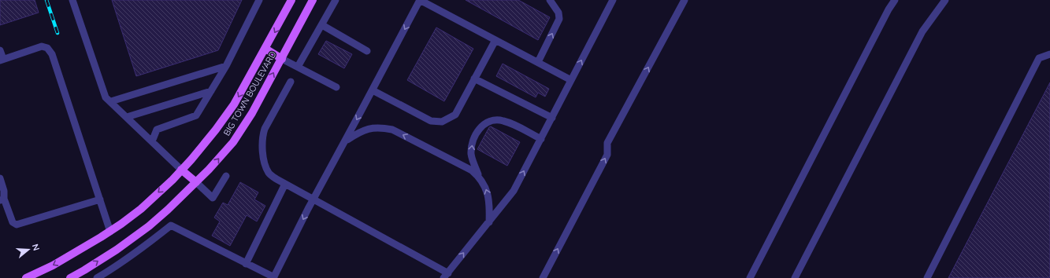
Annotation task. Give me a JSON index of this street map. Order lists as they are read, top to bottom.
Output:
{
  "streets": {
    "main road": ["BIG TOWN BOULEVARD"]
  },
  "north": "right"
}
